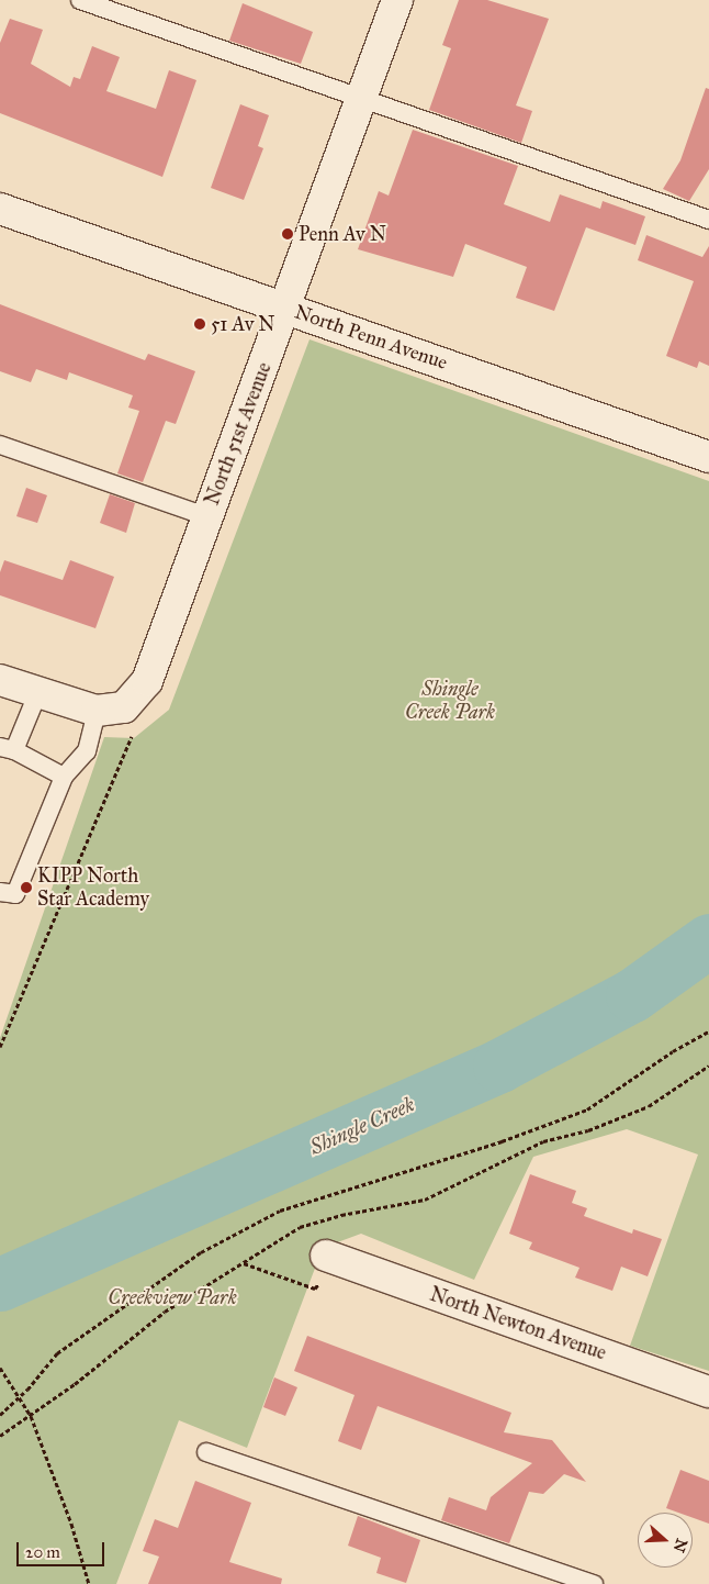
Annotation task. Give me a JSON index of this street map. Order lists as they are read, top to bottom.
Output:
{
  "streets": {
    "street": ["North Penn Avenue", "North 51st Avenue", "North Newton Avenue"]
  },
  "crossings": [
    ["North Penn Avenue", "North 51st Avenue"]
  ],
  "water": ["Shingle Creek"],
  "parks": ["Shingle Creek Park", "Creekview Park"],
  "places": ["Penn Av N", "51 Av N", "KIPP North Star Academy"],
  "scale_bar": "20 m",
  "north": "right"
}
